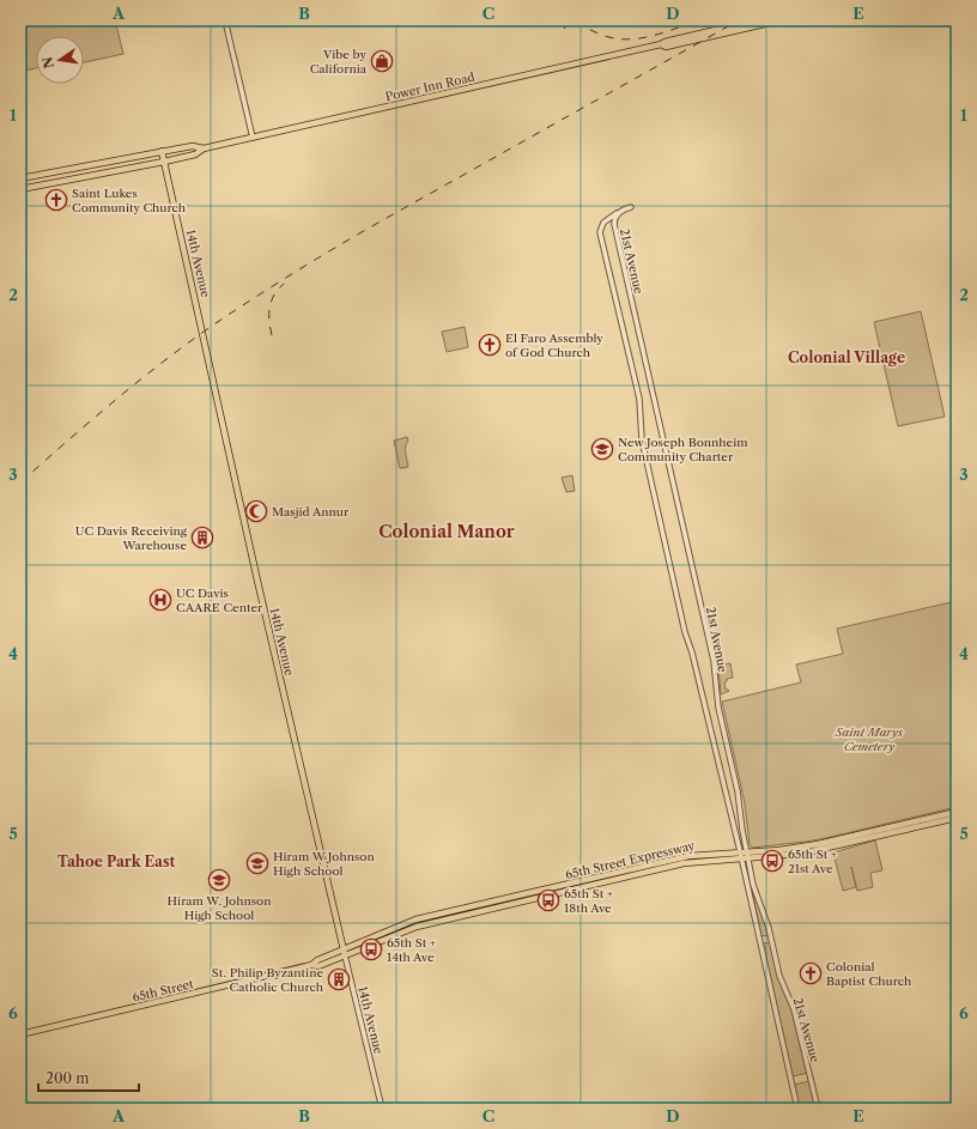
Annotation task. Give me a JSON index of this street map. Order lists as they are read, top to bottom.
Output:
{
  "streets": {
    "main road": [
      "Power Inn Road",
      "14th Avenue",
      "65th Street Expressway",
      "65th Street"
    ],
    "street": ["21st Avenue"]
  },
  "crossings": [
    ["Power Inn Road", "14th Avenue"],
    ["21st Avenue", "65th Street Expressway"],
    ["14th Avenue", "65th Street Expressway"],
    ["14th Avenue", "65th Street"],
    ["65th Street Expressway", "65th Street"]
  ],
  "districts": ["Colonial Village", "Colonial Manor", "Tahoe Park East"],
  "parks": ["Saint Marys Cemetery"],
  "places": {
    "shop": ["Vibe by California"],
    "church": ["Saint Lukes Community Church", "El Faro Assembly of God Church", "Colonial Baptist Church"],
    "school or university": ["New Joseph Bonnheim Community Charter", "Hiram W Johnson High School", "Hiram W. Johnson High School"],
    "mosque": ["Masjid Annur"],
    "building": ["UC Davis Receiving Warehouse", "St. Philip Byzantine Catholic Church"],
    "hospital": ["UC Davis CAARE Center"],
    "bus stop": ["65th St + 21st Ave", "65th St + 18th Ave", "65th St + 14th Ave"]
  },
  "scale_bar": "200 m",
  "north": "left",
  "grid": {
    "columns": [
      "A",
      "B",
      "C",
      "D",
      "E"
    ],
    "rows": [
      "1",
      "2",
      "3",
      "4",
      "5",
      "6"
    ]
  }
}
